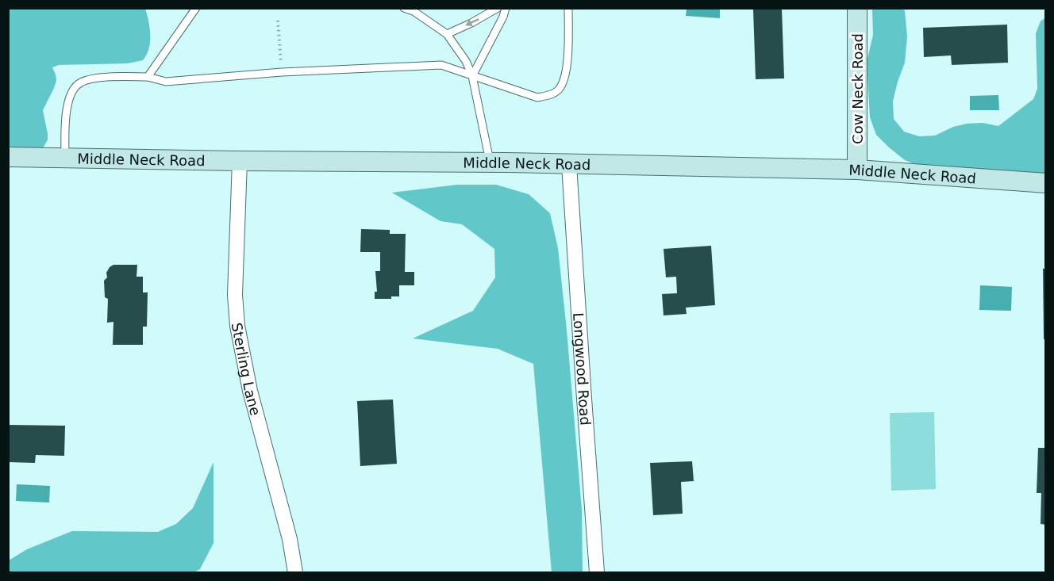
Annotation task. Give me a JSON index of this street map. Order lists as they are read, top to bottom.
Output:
{
  "streets": {
    "main road": ["Cow Neck Road", "Middle Neck Road"],
    "street": ["Sterling Lane", "Longwood Road"]
  },
  "crossings": [
    ["Cow Neck Road", "Middle Neck Road"],
    ["Middle Neck Road", "Sterling Lane"],
    ["Middle Neck Road", "Longwood Road"]
  ]
}
